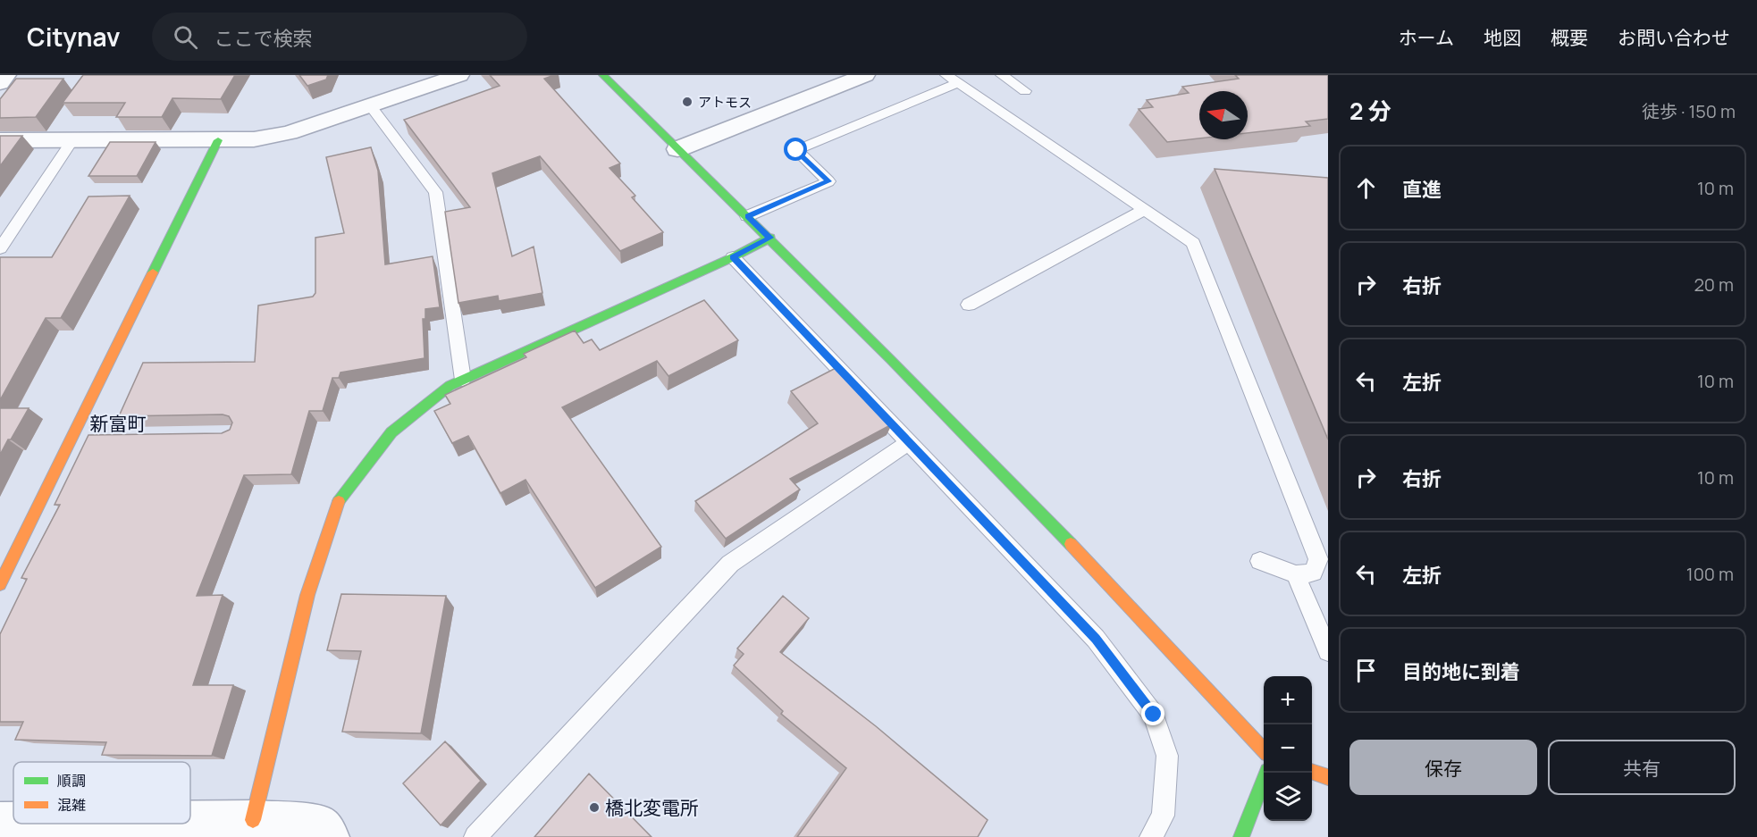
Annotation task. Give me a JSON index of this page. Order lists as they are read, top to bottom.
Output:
{
  "districts": ["新富町"],
  "places": ["アトモス", "橋北変電所"],
  "legend": ["順調", "混雑"],
  "north": "left",
  "page": {
    "header": "Citynav",
    "search": "ここで検索",
    "nav": [
      "ホーム",
      "地図",
      "概要",
      "お問い合わせ"
    ],
    "heading": ["2 分", "徒歩 · 150 m"],
    "list": [
      ["直進", "10 m"],
      ["右折", "20 m"],
      ["左折", "10 m"],
      ["右折", "10 m"],
      ["左折", "100 m"],
      "目的地に到着"
    ],
    "map_buttons": ["+", "−"],
    "buttons": ["保存", "共有"]
  }
}
